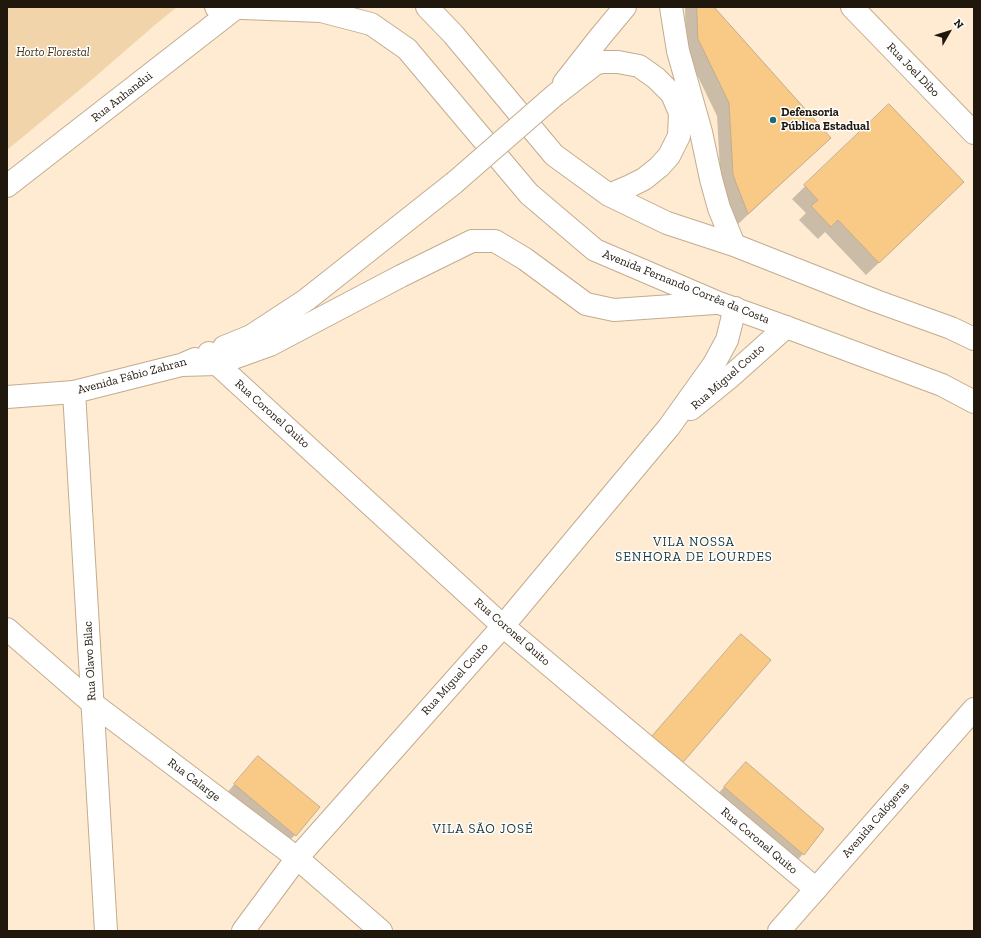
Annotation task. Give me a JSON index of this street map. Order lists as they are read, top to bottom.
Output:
{
  "streets": {
    "main road": [
      "Rua Joel Dibo",
      "Rua Anhandui",
      "Avenida Fernando Corrêa da Costa",
      "Avenida Fábio Zahran",
      "Rua Miguel Couto",
      "Rua Coronel Quito",
      "Rua Olavo Bilac",
      "Rua Calarge",
      "Avenida Calógeras"
    ]
  },
  "crossings": [
    ["Rua Anhandui", "Avenida Fernando Corrêa da Costa"],
    ["Avenida Fernando Corrêa da Costa", "Rua Miguel Couto"],
    ["Avenida Fábio Zahran", "Rua Coronel Quito"],
    ["Avenida Fábio Zahran", "Rua Olavo Bilac"],
    ["Rua Miguel Couto", "Rua Coronel Quito"],
    ["Rua Miguel Couto", "Rua Calarge"],
    ["Rua Coronel Quito", "Avenida Calógeras"],
    ["Rua Olavo Bilac", "Rua Calarge"]
  ],
  "districts": ["VILA NOSSA SENHORA DE LOURDES", "VILA SÃO JOSÉ"],
  "parks": ["Horto Florestal"],
  "places": ["Defensoria Pública Estadual"],
  "north": "top right"
}
